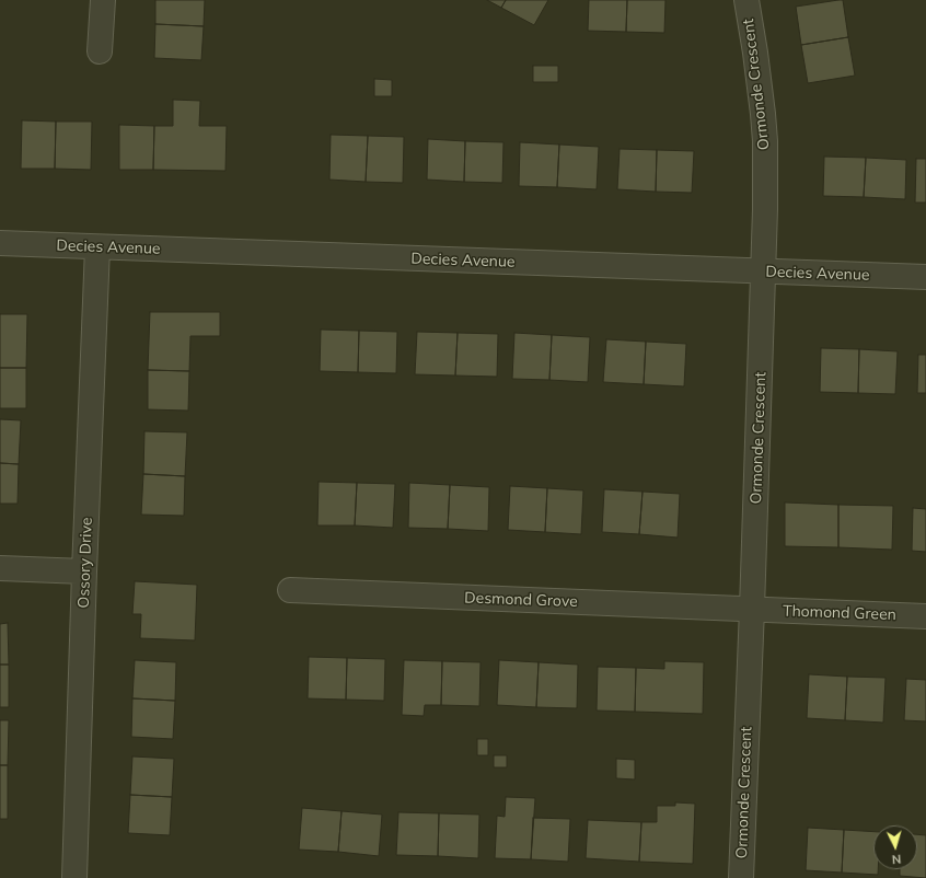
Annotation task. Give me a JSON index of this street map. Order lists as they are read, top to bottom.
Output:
{
  "streets": {
    "street": [
      "Ormonde Crescent",
      "Decies Avenue",
      "Ossory Drive",
      "Desmond Grove",
      "Thomond Green"
    ]
  },
  "crossings": [
    ["Ormonde Crescent", "Decies Avenue"],
    ["Ormonde Crescent", "Desmond Grove"],
    ["Ormonde Crescent", "Thomond Green"],
    ["Decies Avenue", "Ossory Drive"],
    ["Desmond Grove", "Thomond Green"]
  ],
  "north": "bottom"
}
